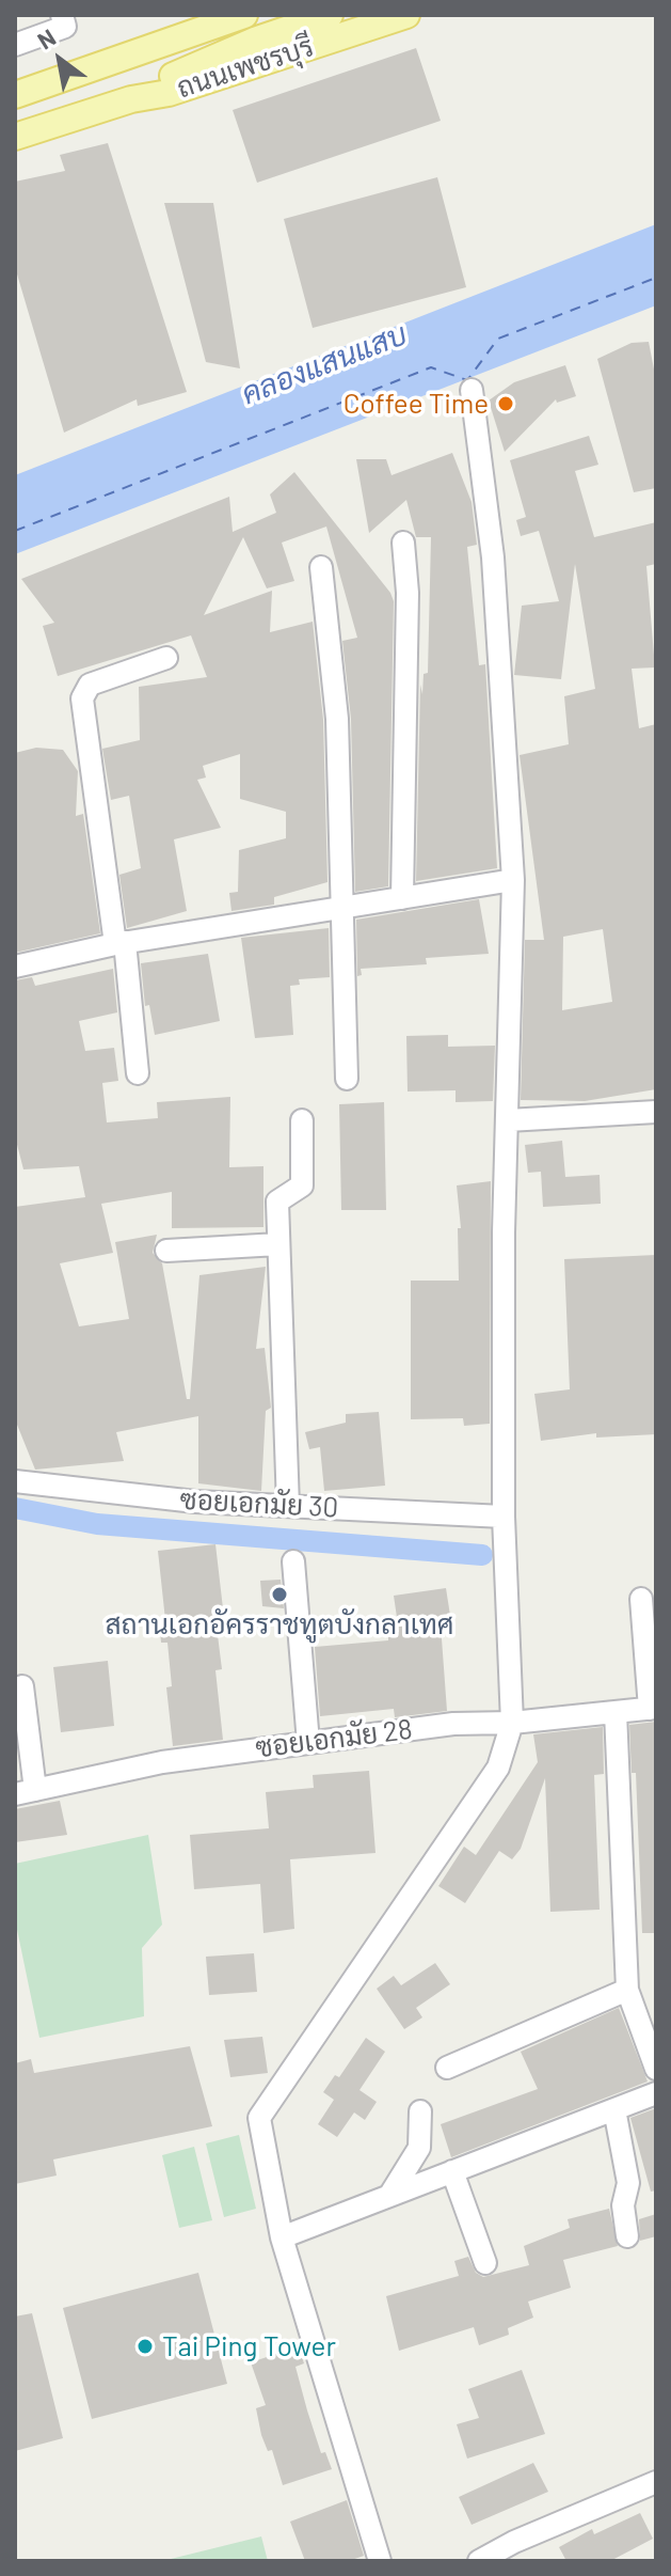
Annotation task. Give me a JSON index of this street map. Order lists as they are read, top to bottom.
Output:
{
  "streets": {
    "main road": ["ถนนเพชรบุรี"],
    "street": ["ซอยเอกมัย 30", "ซอยเอกมัย 28"]
  },
  "water": ["คลองแสนแสบ"],
  "places": ["Coffee Time", "สถานเอกอัครราชทูตบังกลาเทศ", "Tai Ping Tower"],
  "north": "top left"
}
